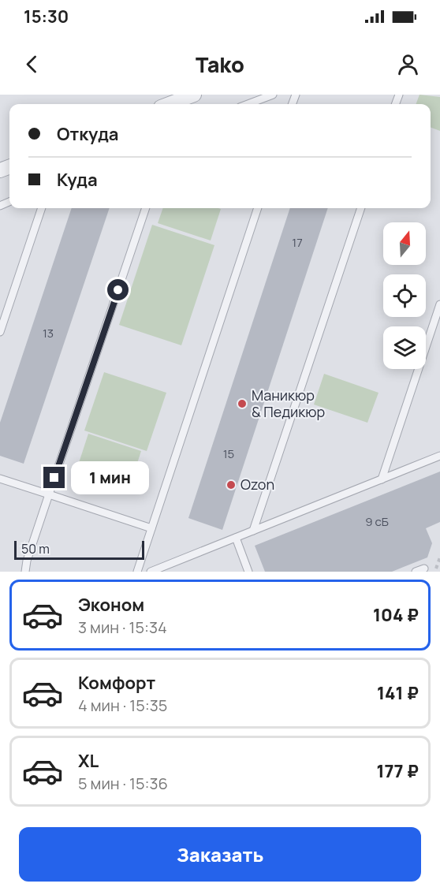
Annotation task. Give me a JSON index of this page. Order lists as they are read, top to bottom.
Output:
{
  "places": ["Маникюр & Педикюр", "Ozon"],
  "house_numbers": [
    "17",
    "13",
    "15",
    "9 сБ"
  ],
  "scale_bar": "50 m",
  "north": "top",
  "page": {
    "status": "15:30",
    "header": "Tako",
    "banner": ["Откуда", "Куда"],
    "bubble": "1 мин",
    "scale": "50 m",
    "list": [
      {
        "name": "Эконом",
        "note": "3 мин · 15:34",
        "value": "104 ₽"
      },
      {
        "name": "Комфорт",
        "note": "4 мин · 15:35",
        "value": "141 ₽"
      },
      {
        "name": "XL",
        "note": "5 мин · 15:36",
        "value": "177 ₽"
      }
    ],
    "buttons": "Заказать"
  }
}
